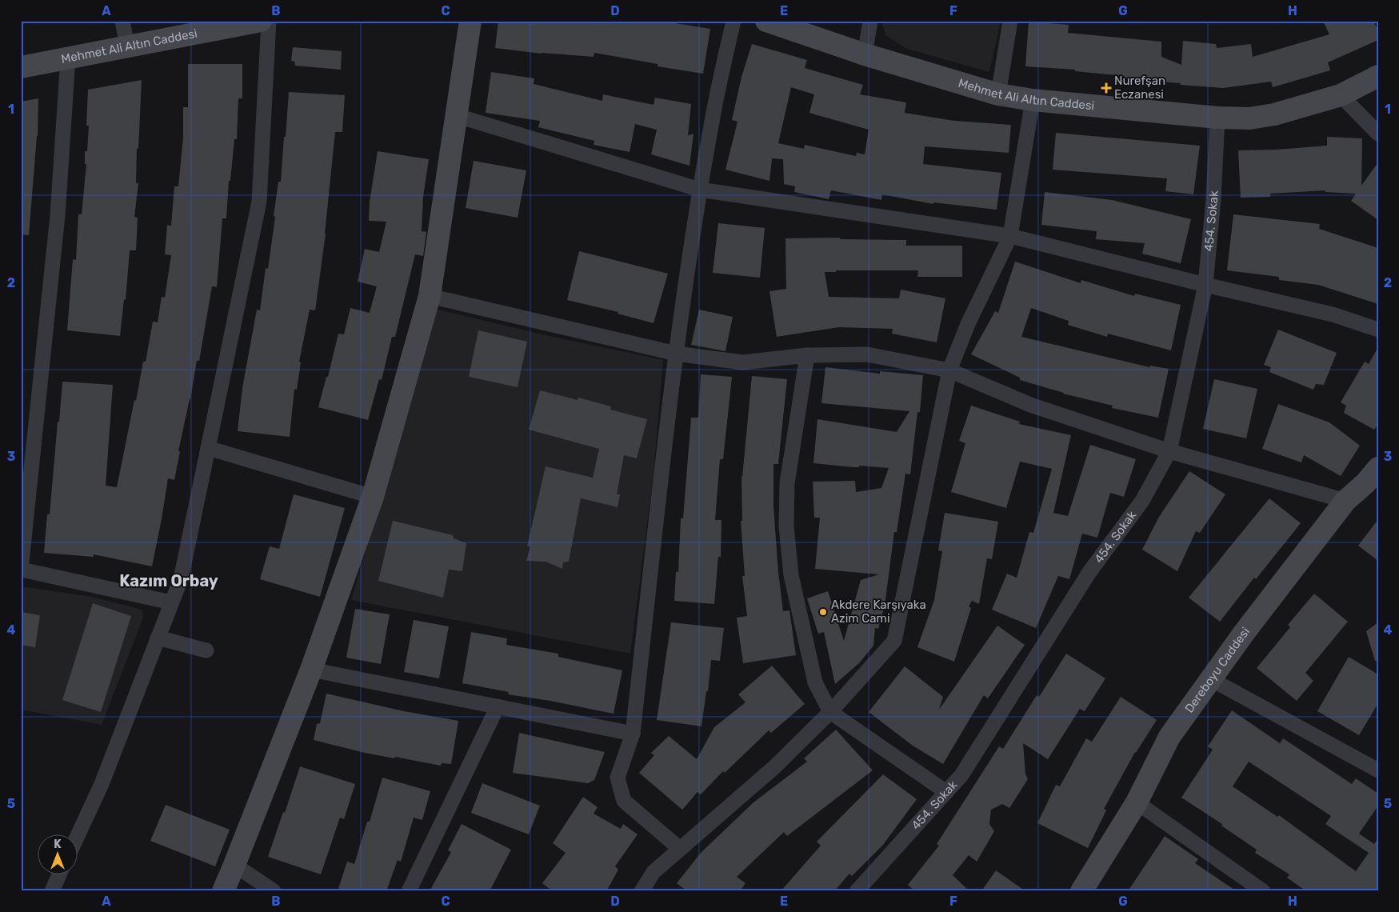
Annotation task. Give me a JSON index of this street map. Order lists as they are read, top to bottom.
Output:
{
  "streets": {
    "street": ["Mehmet Ali Altın Caddesi", "454. Sokak", "Dereboyu Caddesi"]
  },
  "crossings": [
    ["Mehmet Ali Altın Caddesi", "454. Sokak"]
  ],
  "districts": ["Kazım Orbay"],
  "places": {
    "health": ["Nurefşan Eczanesi"],
    "other": ["Akdere Karşıyaka Azim Cami"]
  },
  "north": "top",
  "grid": {
    "columns": [
      "A",
      "B",
      "C",
      "D",
      "E",
      "F",
      "G",
      "H"
    ],
    "rows": [
      "1",
      "2",
      "3",
      "4",
      "5"
    ]
  }
}
